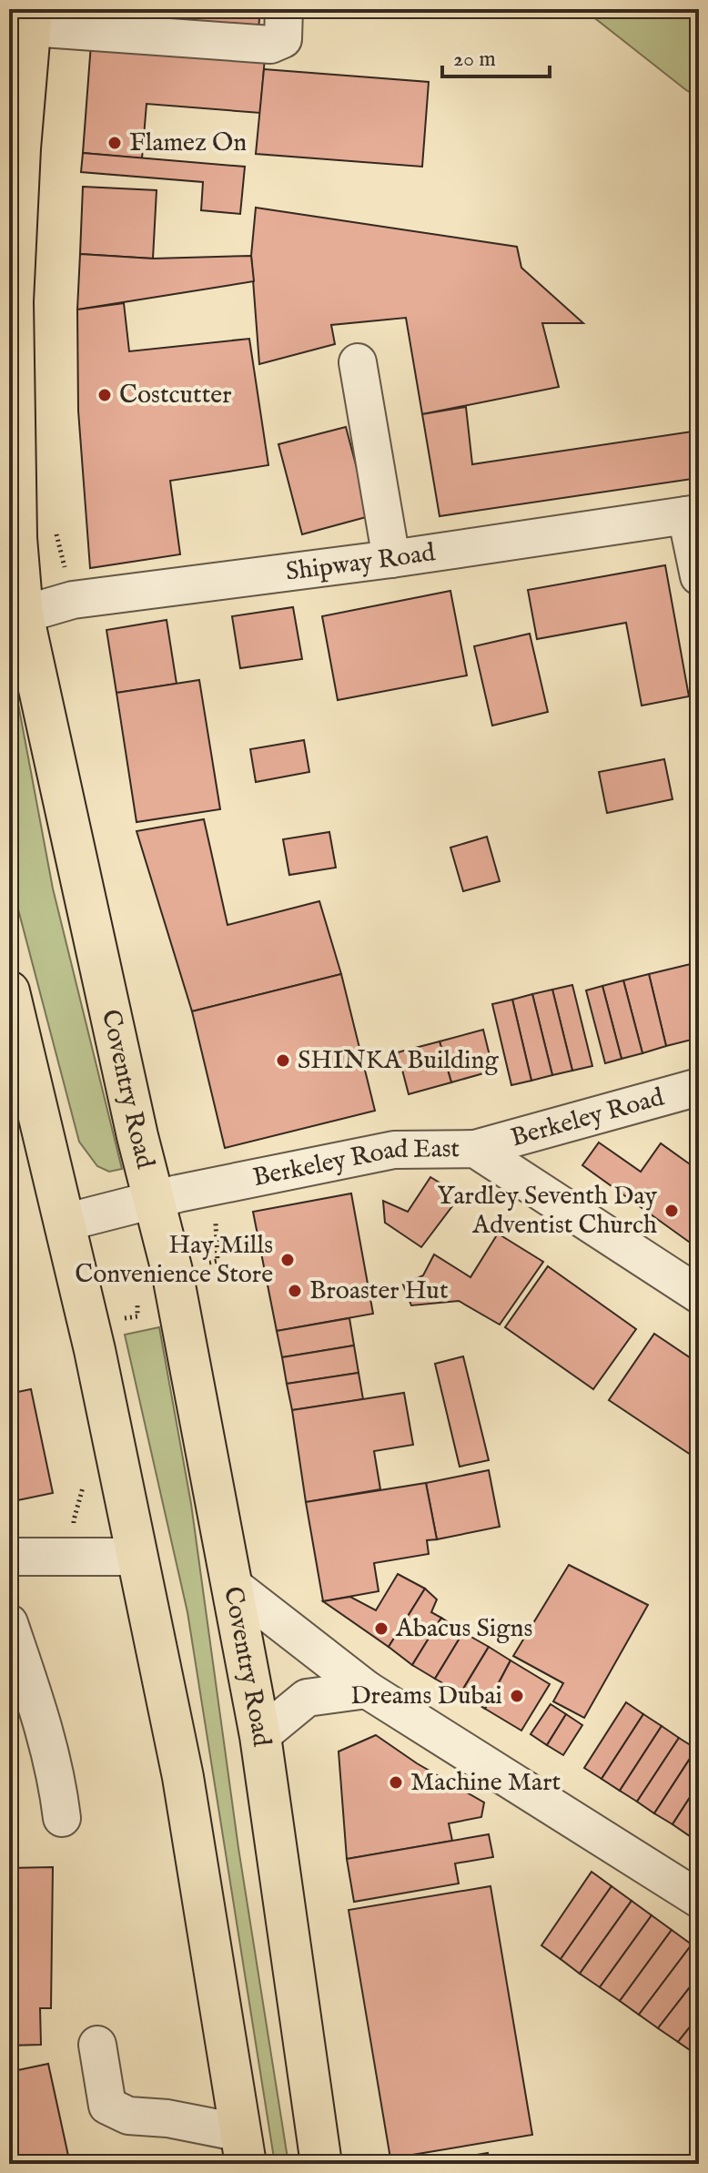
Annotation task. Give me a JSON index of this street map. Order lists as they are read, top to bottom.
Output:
{
  "streets": {
    "highway": ["Coventry Road"],
    "street": ["Shipway Road", "Berkeley Road", "Berkeley Road East"]
  },
  "crossings": [
    ["Shipway Road", "Coventry Road"],
    ["Coventry Road", "Berkeley Road East"],
    ["Berkeley Road", "Berkeley Road East"]
  ],
  "places": [
    "Flamez On",
    "Costcutter",
    "SHINKA Building",
    "Yardley Seventh Day Adventist Church",
    "Hay Mills Convenience Store",
    "Broaster Hut",
    "Abacus Signs",
    "Dreams Dubai",
    "Machine Mart"
  ],
  "scale_bar": "20 m"
}
